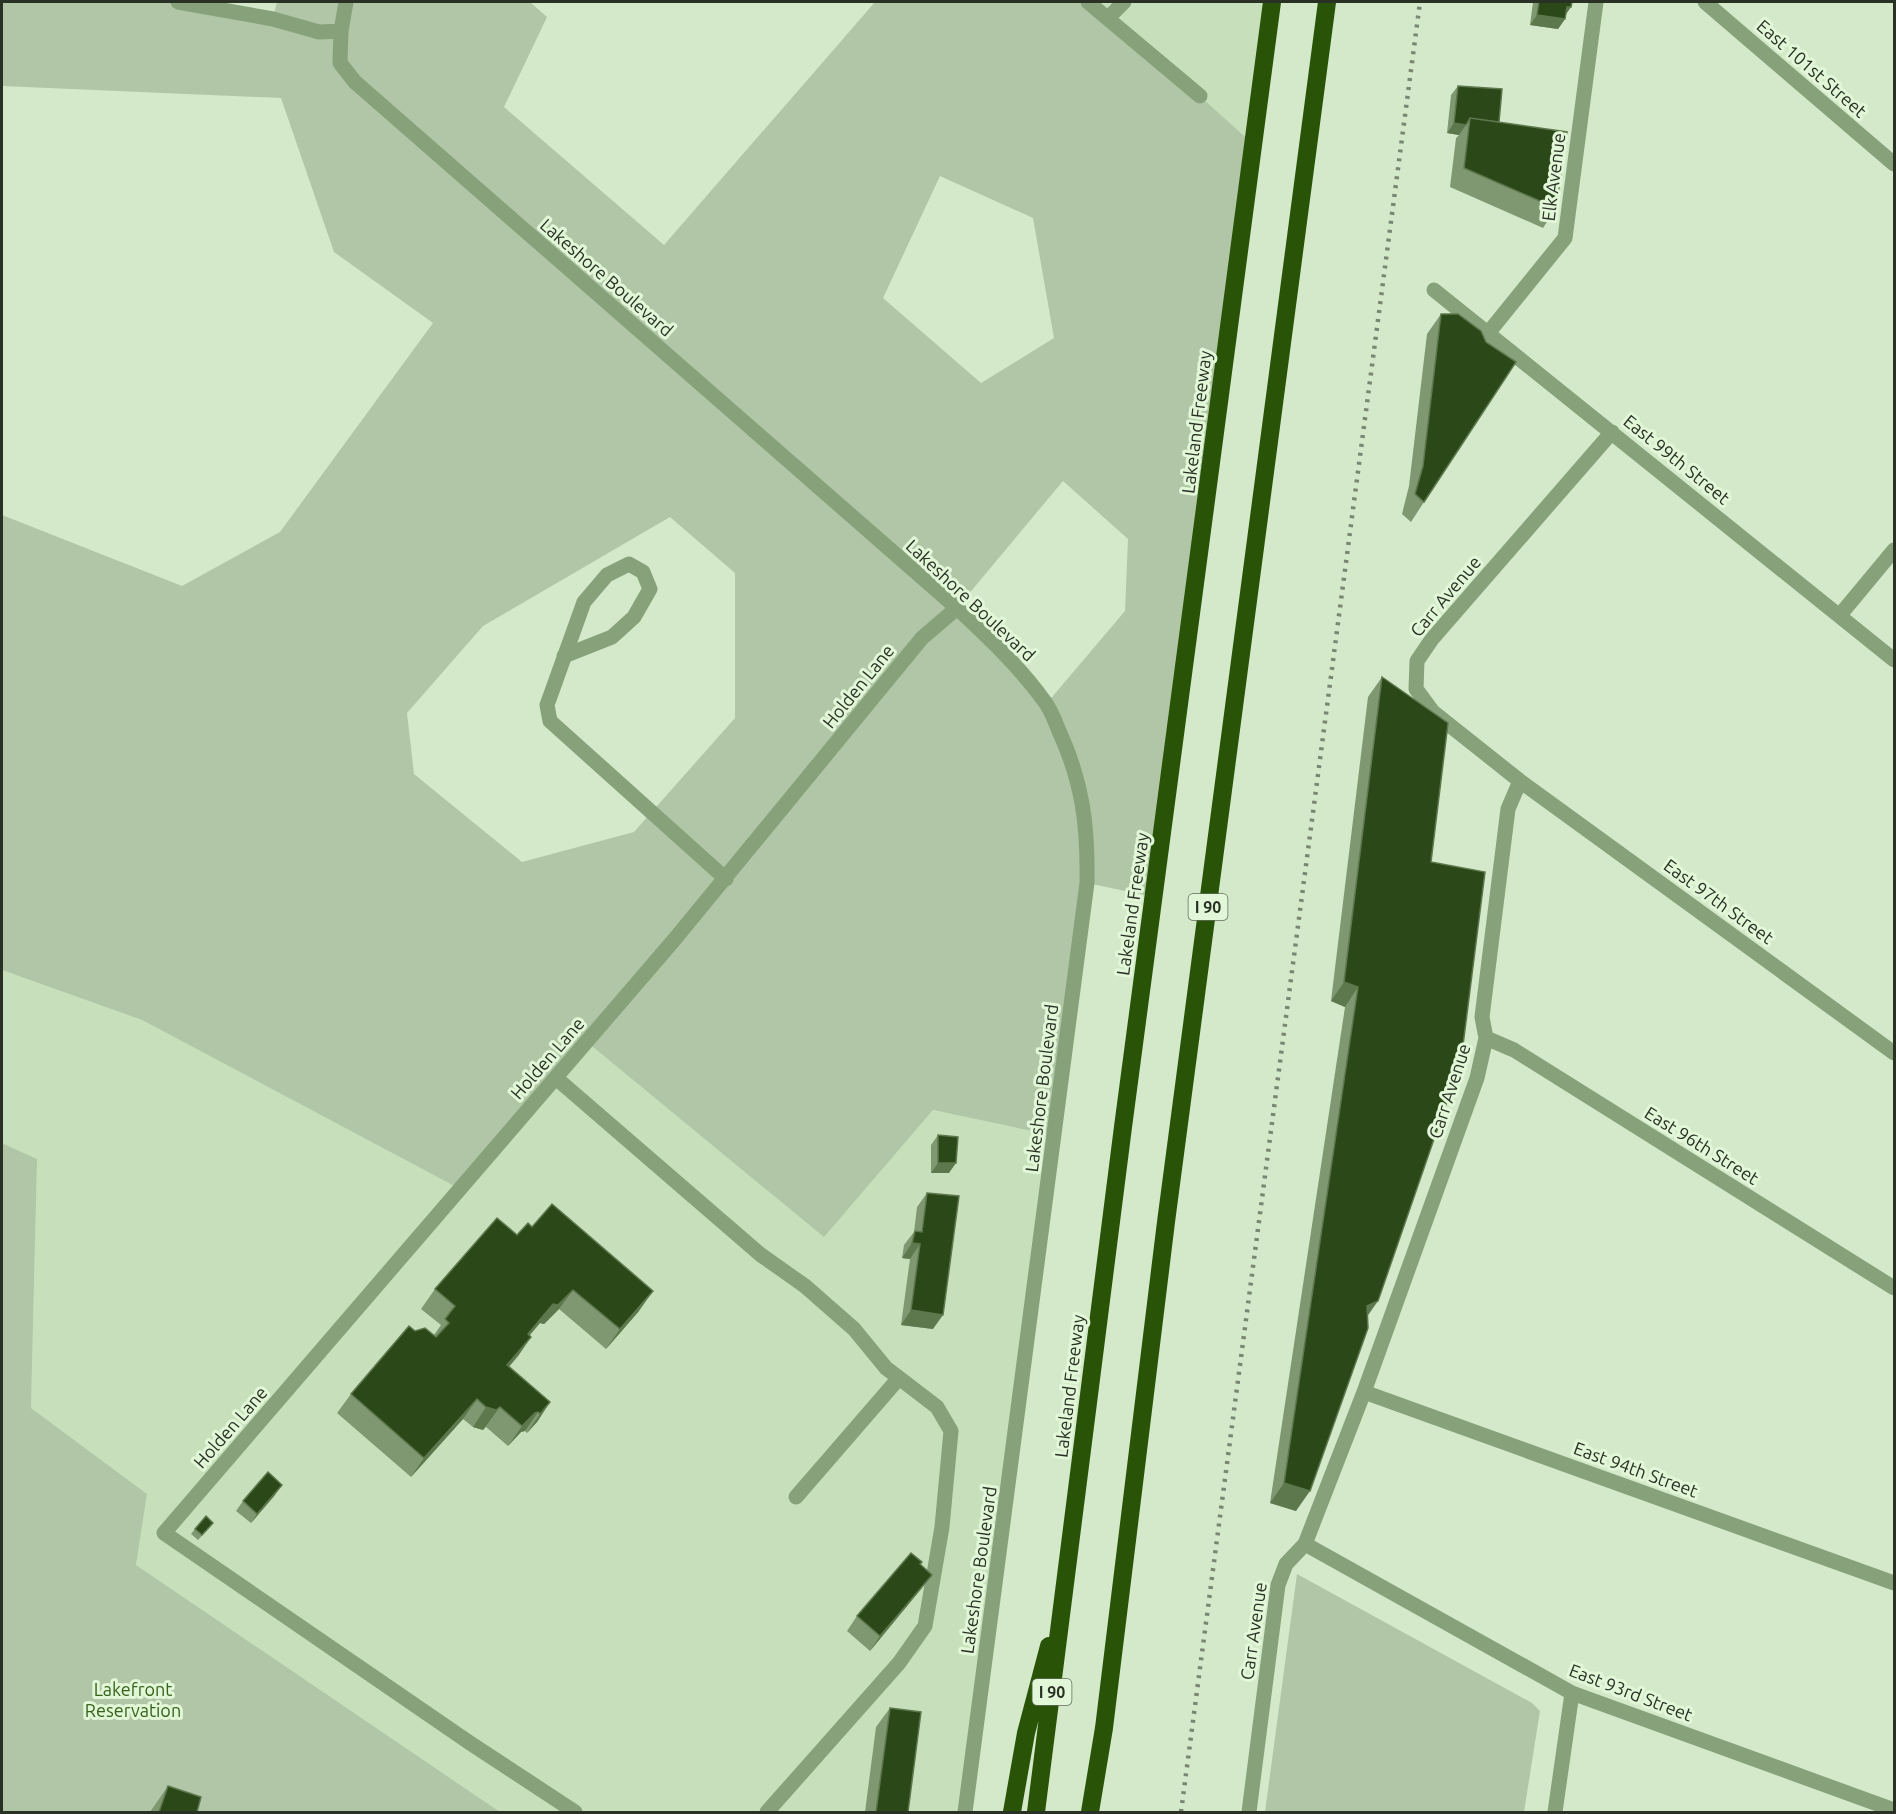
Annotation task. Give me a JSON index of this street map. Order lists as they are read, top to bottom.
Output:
{
  "streets": {
    "highway": ["Lakeland Freeway", "I 90"],
    "street": [
      "East 101st Street",
      "Elk Avenue",
      "Lakeshore Boulevard",
      "East 99th Street",
      "Carr Avenue",
      "Holden Lane",
      "East 97th Street",
      "East 96th Street",
      "East 94th Street",
      "East 93rd Street"
    ]
  },
  "crossings": [
    ["Elk Avenue", "East 99th Street"],
    ["Lakeshore Boulevard", "Holden Lane"],
    ["East 99th Street", "Carr Avenue"],
    ["Carr Avenue", "East 97th Street"],
    ["Carr Avenue", "East 96th Street"],
    ["Carr Avenue", "East 94th Street"],
    ["Carr Avenue", "East 93rd Street"]
  ],
  "parks": ["Lakefront Reservation"]
}
